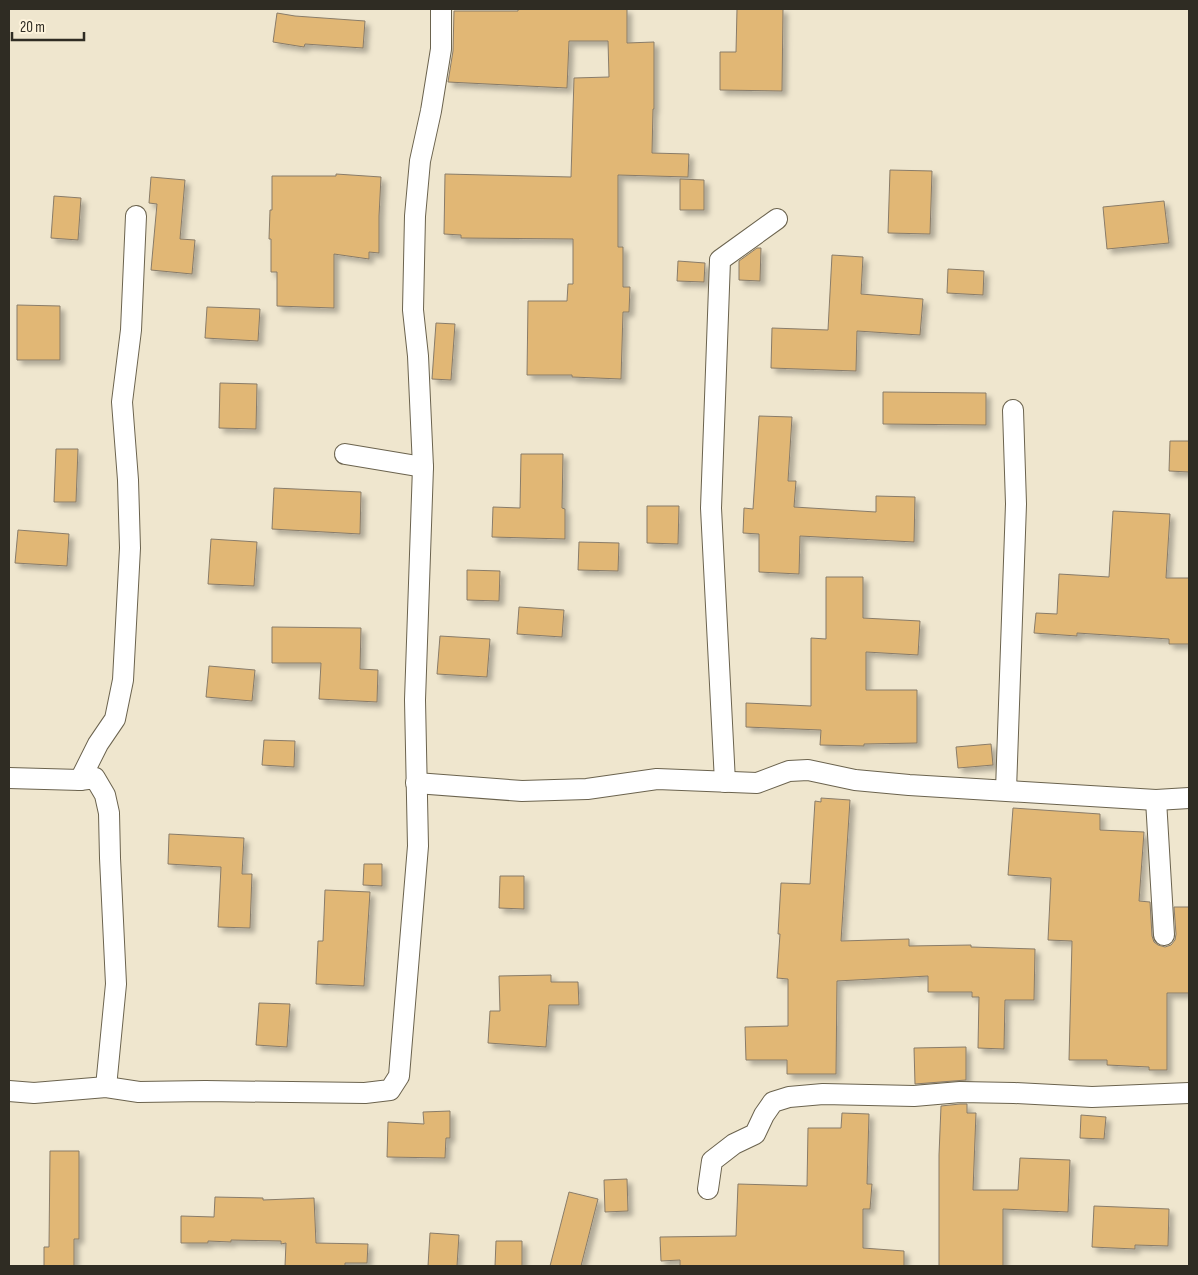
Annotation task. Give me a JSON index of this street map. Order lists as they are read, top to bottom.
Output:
{
  "scale_bar": "20 m"
}
